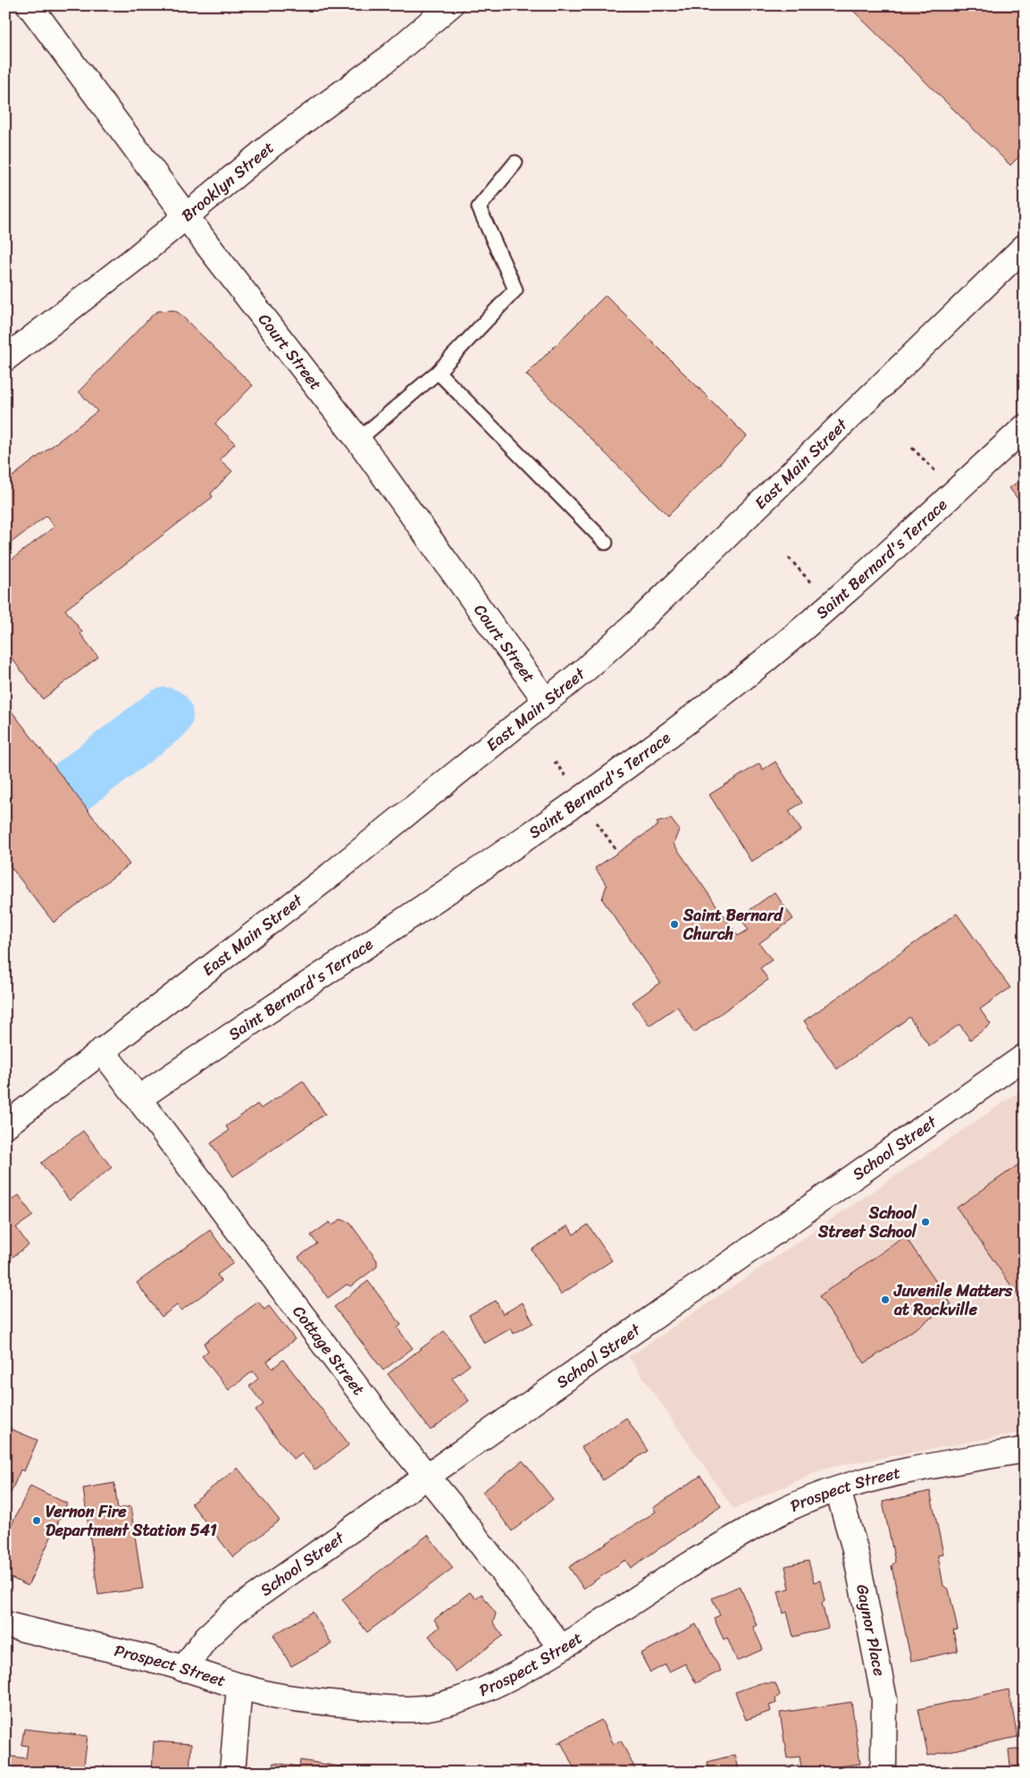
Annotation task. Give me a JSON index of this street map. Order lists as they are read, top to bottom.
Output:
{
  "streets": {
    "street": [
      "Brooklyn Street",
      "Court Street",
      "East Main Street",
      "Saint Bernard's Terrace",
      "School Street",
      "Cottage Street",
      "Prospect Street",
      "Gaynor Place"
    ]
  },
  "crossings": [
    ["Brooklyn Street", "Court Street"],
    ["Court Street", "East Main Street"],
    ["East Main Street", "Cottage Street"],
    ["Saint Bernard's Terrace", "Cottage Street"],
    ["School Street", "Cottage Street"],
    ["School Street", "Prospect Street"],
    ["Cottage Street", "Prospect Street"],
    ["Prospect Street", "Gaynor Place"]
  ],
  "places": [
    "Saint Bernard Church",
    "School Street School",
    "Juvenile Matters at Rockville",
    "Vernon Fire Department Station 541"
  ]
}
